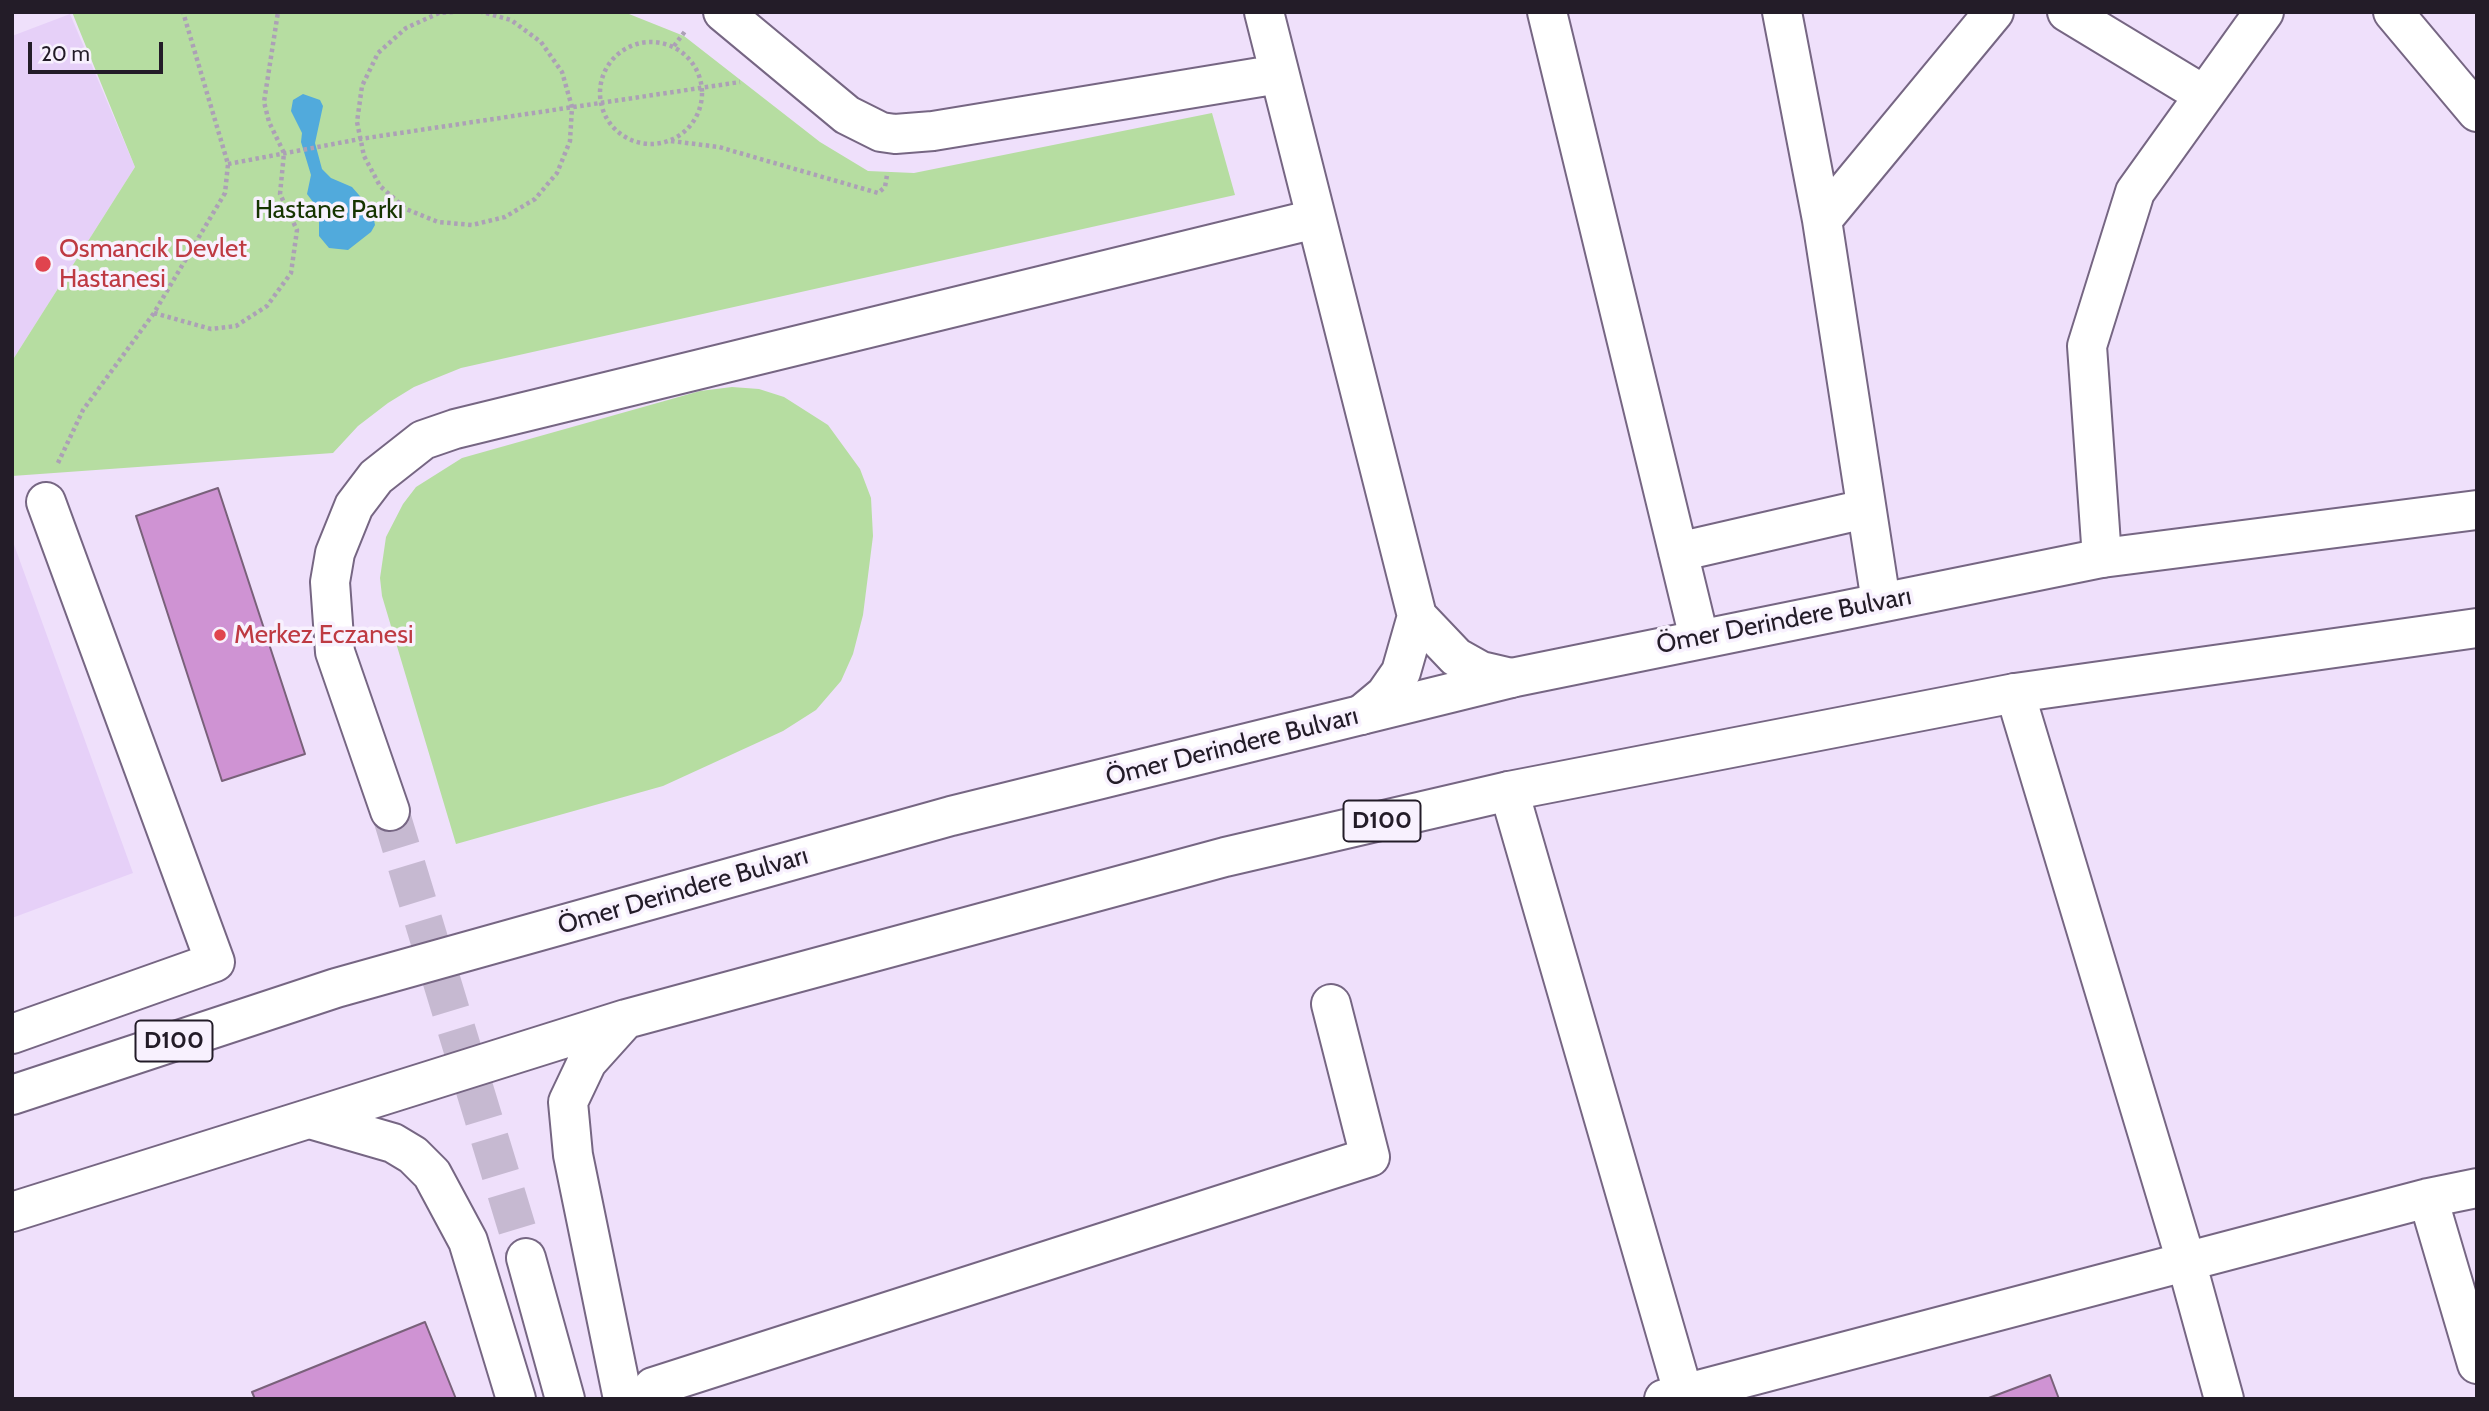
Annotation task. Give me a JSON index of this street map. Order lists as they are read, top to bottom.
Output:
{
  "streets": {
    "main road": ["Ömer Derindere Bulvarı", "D100"]
  },
  "parks": ["Hastane Parkı"],
  "places": ["Osmancık Devlet Hastanesi", "Merkez Eczanesi"],
  "scale_bar": "20 m"
}
